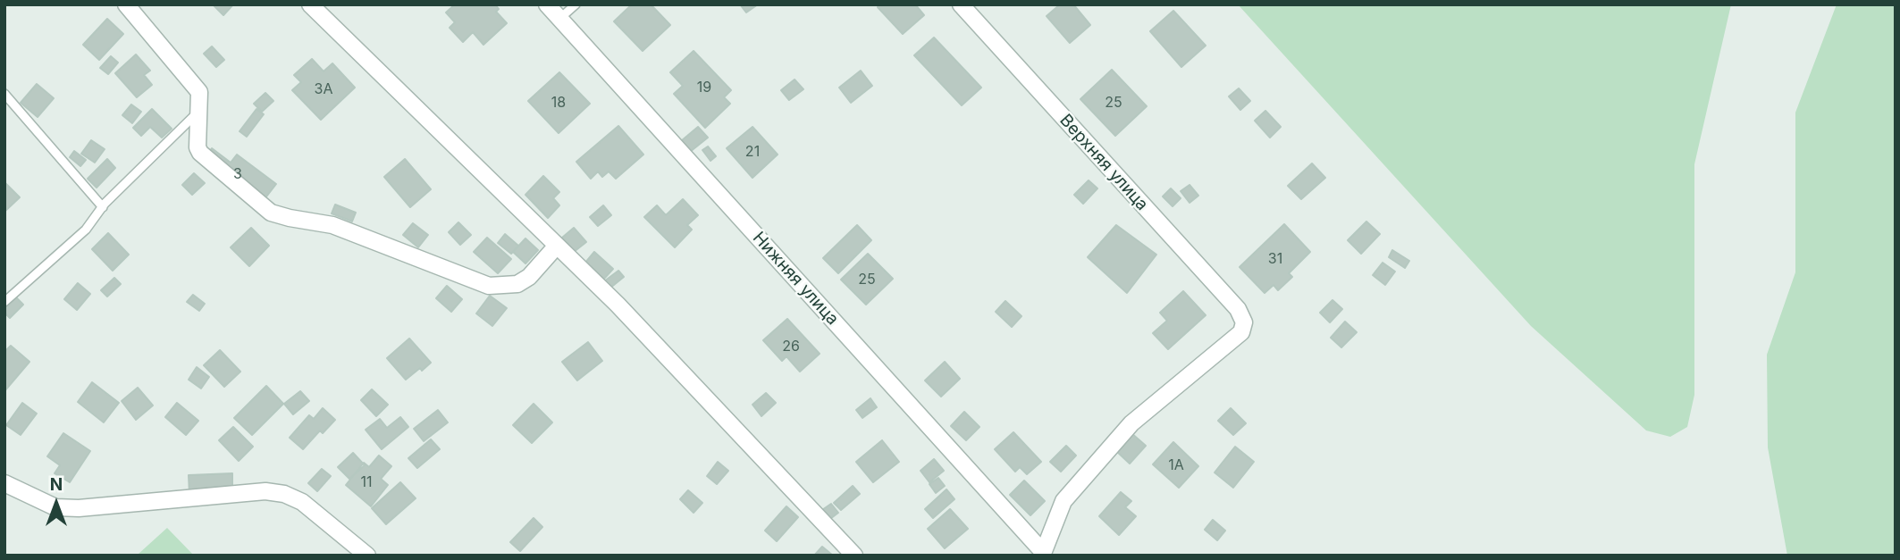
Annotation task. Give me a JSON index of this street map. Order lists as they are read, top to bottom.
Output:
{
  "streets": {
    "street": ["Верхняя улица", "Нижняя улица"]
  },
  "crossings": [
    ["Верхняя улица", "Нижняя улица"]
  ],
  "house_numbers": [
    "19",
    "3А",
    "18",
    "25",
    "21",
    "3",
    "31",
    "25",
    "26",
    "1А",
    "11"
  ],
  "north": "top"
}
